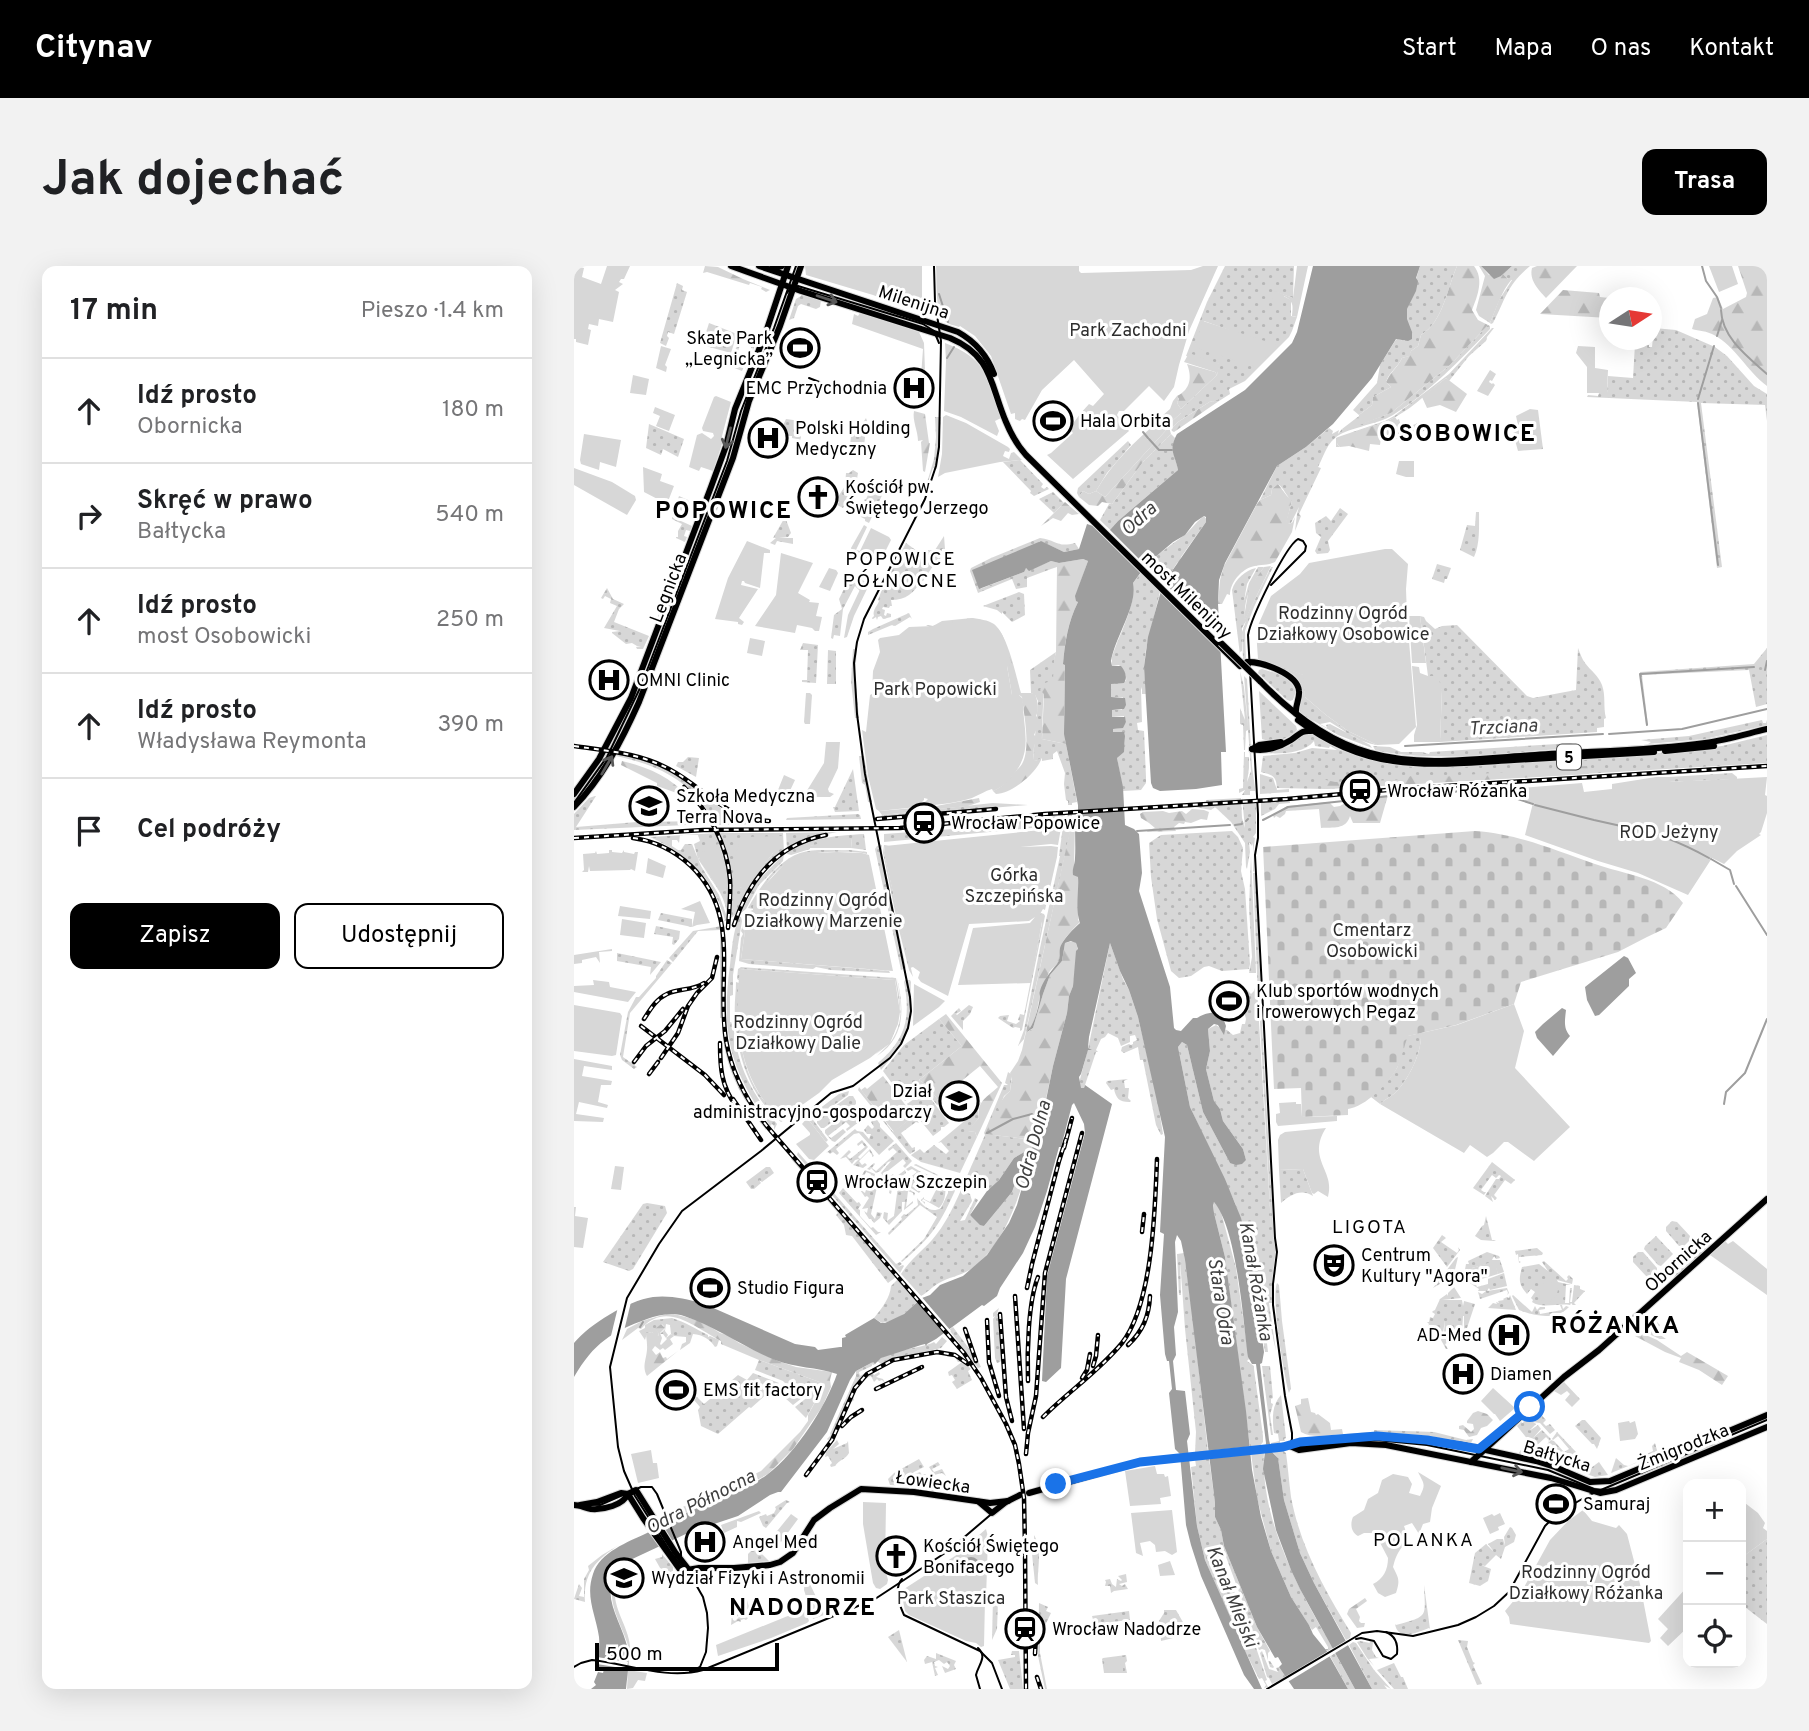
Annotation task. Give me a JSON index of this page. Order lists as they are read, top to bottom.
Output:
{
  "streets": {
    "main road": [
      "Milenijna",
      "Legnicka",
      "most Milenijny",
      "5",
      "Obornicka",
      "Żmigrodzka",
      "Bałtycka",
      "Łowiecka"
    ]
  },
  "crossings": [
    ["Milenijna", "Legnicka"],
    ["Milenijna", "most Milenijny"],
    ["Milenijna", "5"],
    ["Legnicka", "5"],
    ["most Milenijny", "5"],
    ["Obornicka", "Bałtycka"],
    ["Żmigrodzka", "Bałtycka"]
  ],
  "districts": [
    "OSOBOWICE",
    "POPOWICE",
    "POPOWICE PÓŁNOCNE",
    "LIGOTA",
    "RÓŻANKA",
    "POLANKA",
    "NADODRZE"
  ],
  "water": [
    "Odra",
    "Trzciana",
    "Odra Dolna",
    "Kanał Różanka",
    "Stara Odra",
    "Odra Północna",
    "Kanał Miejski"
  ],
  "parks": [
    "Park Zachodni",
    "Rodzinny Ogród Działkowy Osobowice",
    "Park Popowicki",
    "ROD Jeżyny",
    "Górka Szczepińska",
    "Rodzinny Ogród Działkowy Marzenie",
    "Cmentarz Osobowicki",
    "Rodzinny Ogród Działkowy Dalie",
    "Rodzinny Ogród Działkowy Różanka",
    "Park Staszica"
  ],
  "places": {
    "sports": [
      "Skate Park „Legnicka”",
      "Hala Orbita",
      "Klub sportów wodnych i rowerowych Pegaz",
      "Studio Figura",
      "EMS fit factory",
      "Samuraj"
    ],
    "hospital": [
      "EMC Przychodnia",
      "Polski Holding Medyczny",
      "OMNI Clinic",
      "AD-Med",
      "Diamen",
      "Angel Med"
    ],
    "church": ["Kościół pw. Świętego Jerzego", "Kościół Świętego Bonifacego"],
    "station": [
      "Wrocław Różanka",
      "Wrocław Popowice",
      "Wrocław Szczepin",
      "Wrocław Nadodrze"
    ],
    "school or university": ["Szkoła Medyczna Terra Nova", "Dział administracyjno-gospodarczy", "Wydział Fizyki i Astronomii"],
    "theatre": ["Centrum Kultury \"Agora\""]
  },
  "scale_bar": "500 m",
  "north": "right",
  "page": {
    "header": "Citynav",
    "nav": [
      "Start",
      "Mapa",
      "O nas",
      "Kontakt"
    ],
    "buttons": [
      "Trasa",
      ["Zapisz", "Udostępnij"]
    ],
    "title": "Jak dojechać",
    "heading": ["17 min", "Pieszo · 1.4 km"],
    "list": [
      ["Idź prosto", "Obornicka", "180 m"],
      ["Skręć w prawo", "Bałtycka", "540 m"],
      ["Idź prosto", "most Osobowicki", "250 m"],
      ["Idź prosto", "Władysława Reymonta", "390 m"],
      "Cel podróży"
    ],
    "map_buttons": ["+", "−"],
    "scale": "500 m"
  }
}
